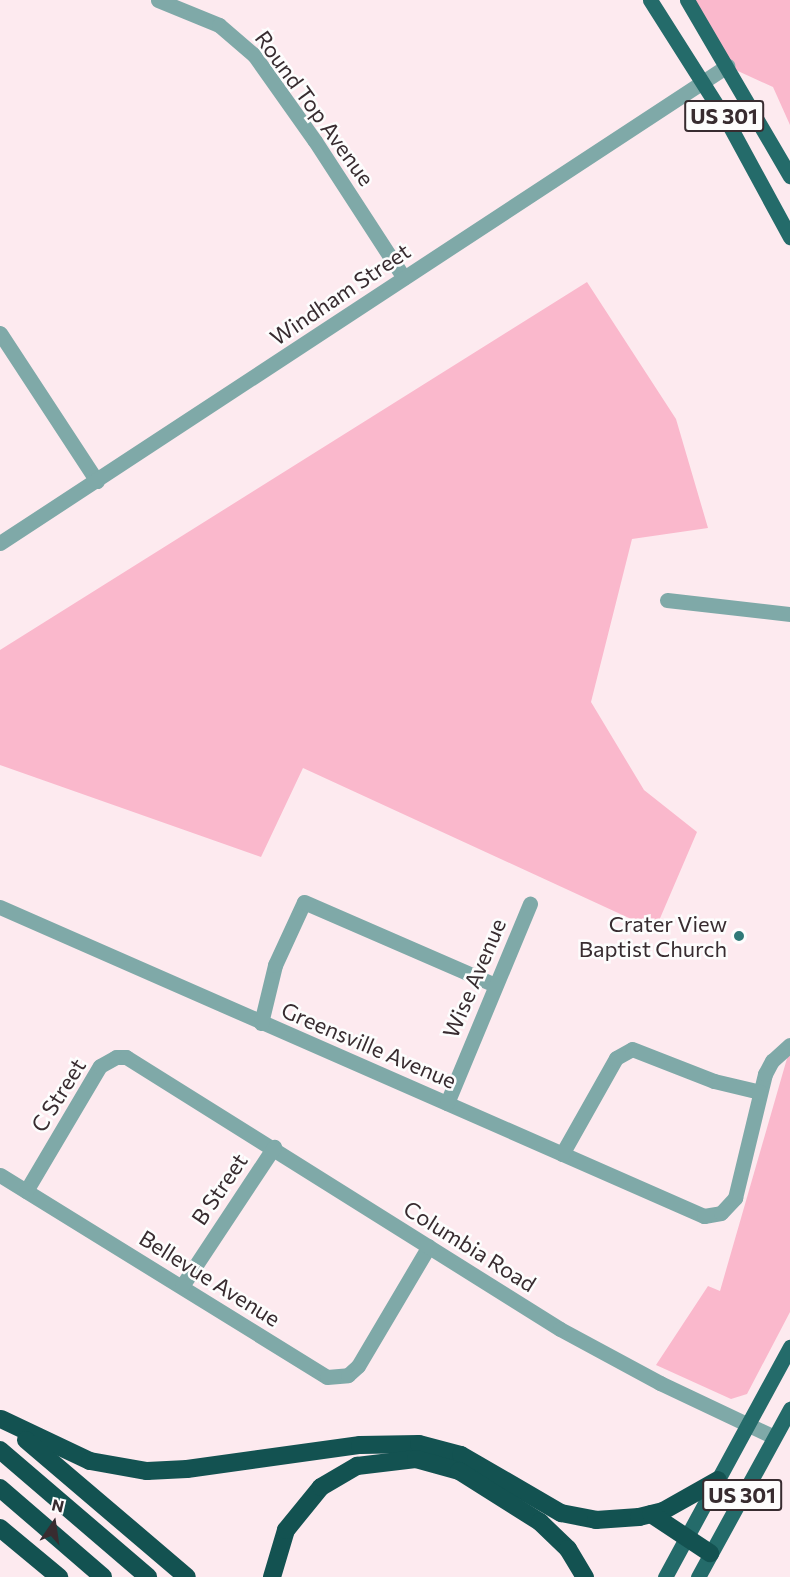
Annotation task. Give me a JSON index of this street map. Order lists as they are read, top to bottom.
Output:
{
  "streets": {
    "main road": ["US 301"],
    "street": [
      "Round Top Avenue",
      "Windham Street",
      "Wise Avenue",
      "Greensville Avenue",
      "C Street",
      "B Street",
      "Columbia Road",
      "Bellevue Avenue"
    ]
  },
  "crossings": [
    ["Round Top Avenue", "Windham Street"],
    ["US 301", "Windham Street"],
    ["US 301", "Columbia Road"],
    ["Wise Avenue", "Greensville Avenue"],
    ["C Street", "Columbia Road"],
    ["C Street", "Bellevue Avenue"],
    ["B Street", "Columbia Road"],
    ["B Street", "Bellevue Avenue"],
    ["Columbia Road", "Bellevue Avenue"]
  ],
  "places": ["Crater View Baptist Church"],
  "north": "top"
}
